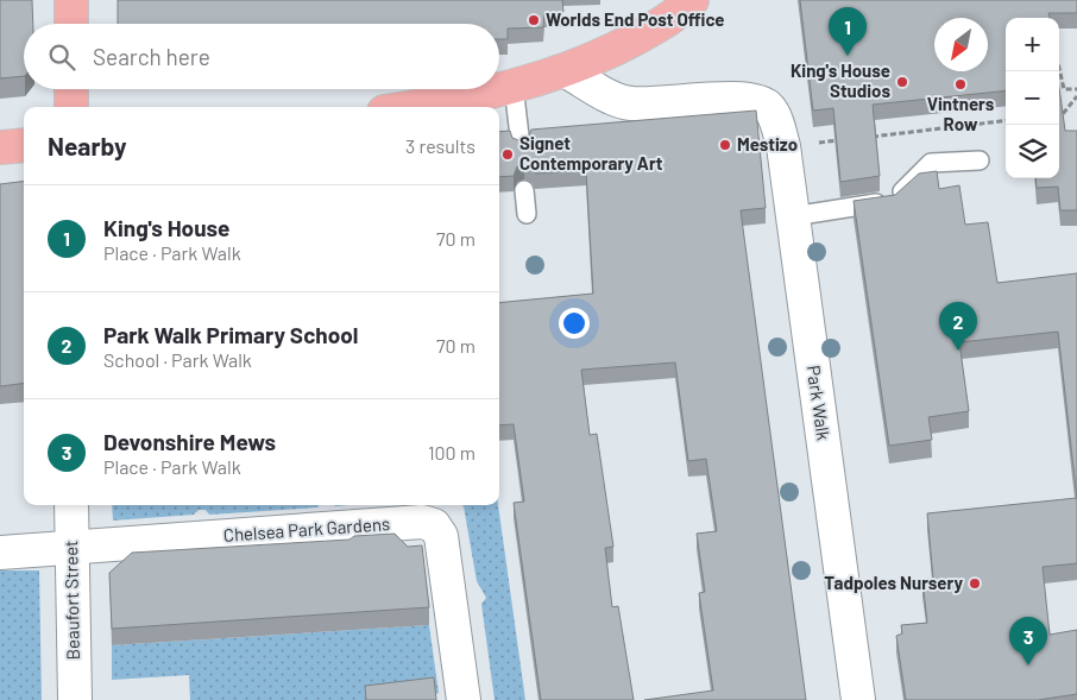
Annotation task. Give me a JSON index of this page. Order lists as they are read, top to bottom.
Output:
{
  "streets": {
    "street": ["Park Walk", "Chelsea Park Gardens", "Beaufort Street"]
  },
  "crossings": [
    ["Chelsea Park Gardens", "Beaufort Street"]
  ],
  "places": [
    "Worlds End Post Office",
    "King's House Studios",
    "Vintners Row",
    "Mestizo",
    "Signet Contemporary Art",
    "Tadpoles Nursery"
  ],
  "north": "bottom left",
  "page": {
    "pins": ["1", "2", "3"],
    "map_buttons": ["+", "−"],
    "search": "Search here",
    "heading": ["Nearby", "3 results"],
    "list": [
      {
        "mark": "1",
        "name": "King's House",
        "note": "Place · Park Walk",
        "value": "70 m"
      },
      {
        "mark": "2",
        "name": "Park Walk Primary School",
        "note": "School · Park Walk",
        "value": "70 m"
      },
      {
        "mark": "3",
        "name": "Devonshire Mews",
        "note": "Place · Park Walk",
        "value": "100 m"
      }
    ]
  }
}
